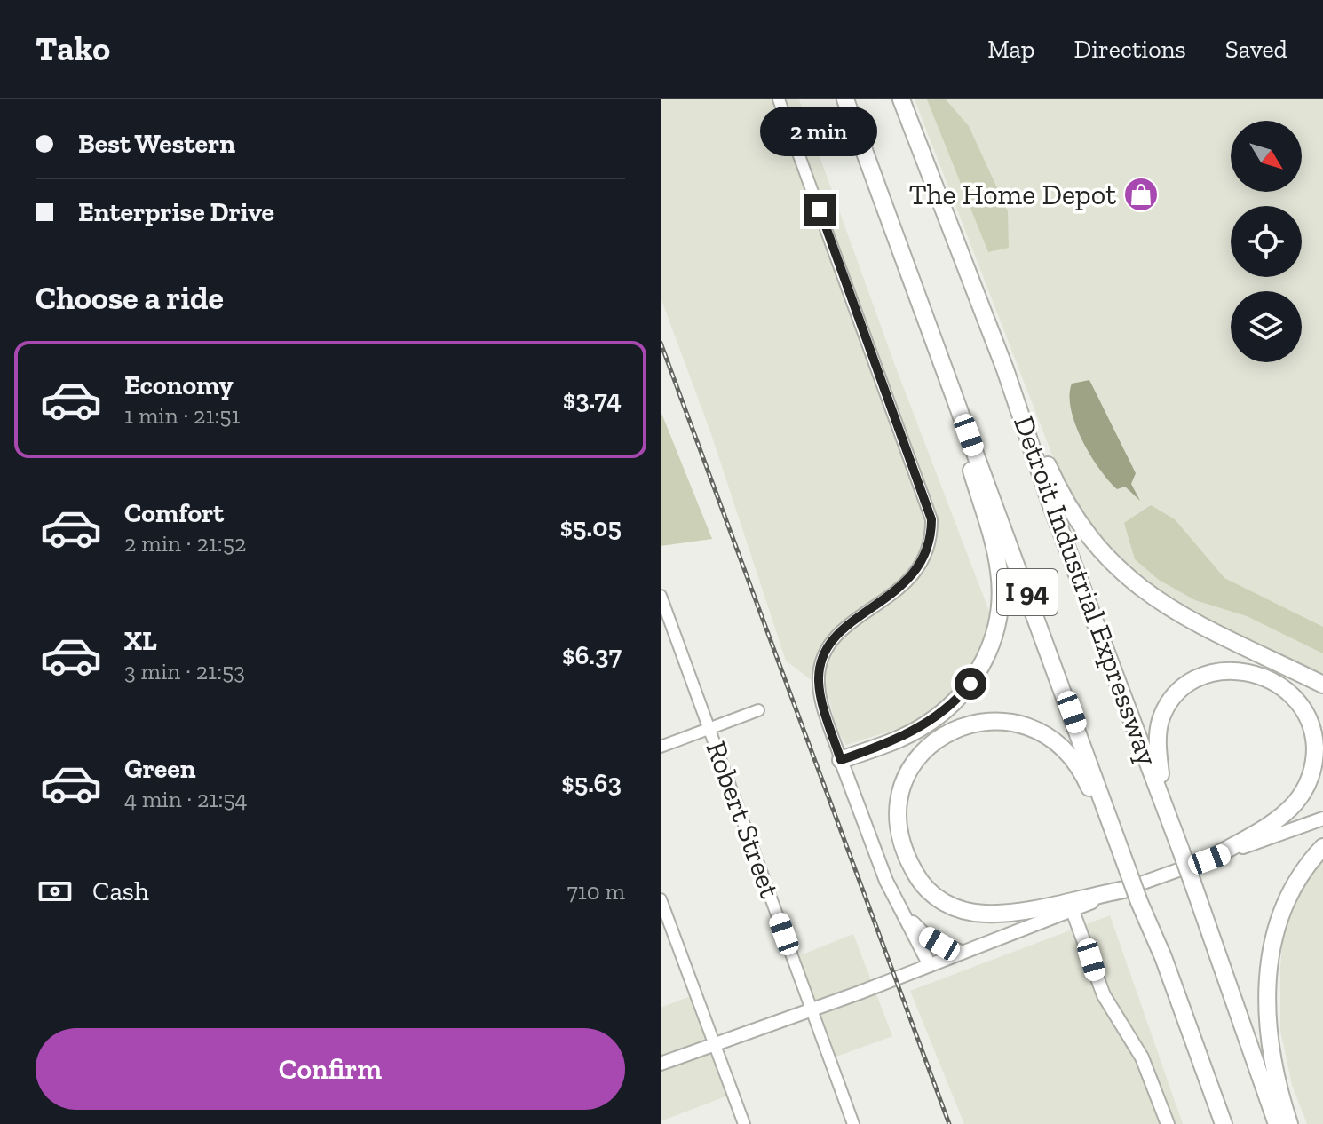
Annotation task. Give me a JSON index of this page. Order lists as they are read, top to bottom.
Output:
{
  "streets": {
    "highway": ["Detroit Industrial Expressway", "I 94"],
    "street": ["Robert Street"]
  },
  "places": {
    "shop": ["The Home Depot"]
  },
  "north": "bottom right",
  "page": {
    "header": "Tako",
    "nav": ["Map", "Directions", "Saved"],
    "banner": ["Best Western", "Enterprise Drive"],
    "bubble": "2 min",
    "heading": "Choose a ride",
    "list": [
      {
        "name": "Economy",
        "note": "1 min · 21:51",
        "value": "$3.74"
      },
      {
        "name": "Comfort",
        "note": "2 min · 21:52",
        "value": "$5.05"
      },
      {
        "name": "XL",
        "note": "3 min · 21:53",
        "value": "$6.37"
      },
      {
        "name": "Green",
        "note": "4 min · 21:54",
        "value": "$5.63"
      }
    ],
    "pay": ["Cash", "710 m"],
    "buttons": "Confirm"
  }
}
